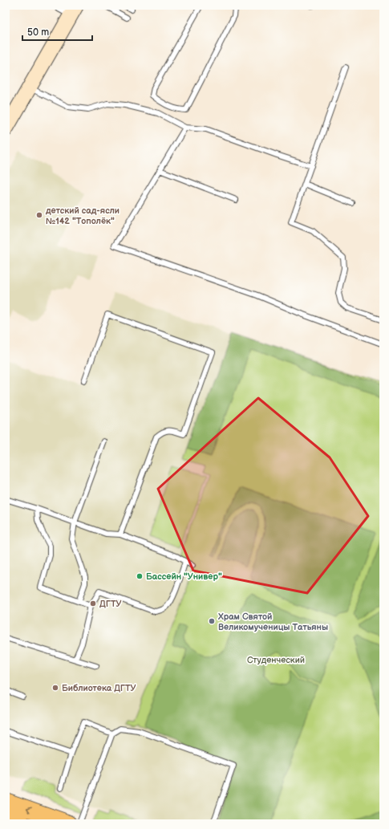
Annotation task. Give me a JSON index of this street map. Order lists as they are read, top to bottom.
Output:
{
  "parks": ["Студенческий"],
  "places": [
    "детский сад-ясли №142 \"Тополёк\"",
    "Бассейн \"Универ\"",
    "ДГТУ",
    "Храм Святой Великомученицы Татьяны",
    "Библиотека ДГТУ"
  ],
  "scale_bar": "50 m"
}
